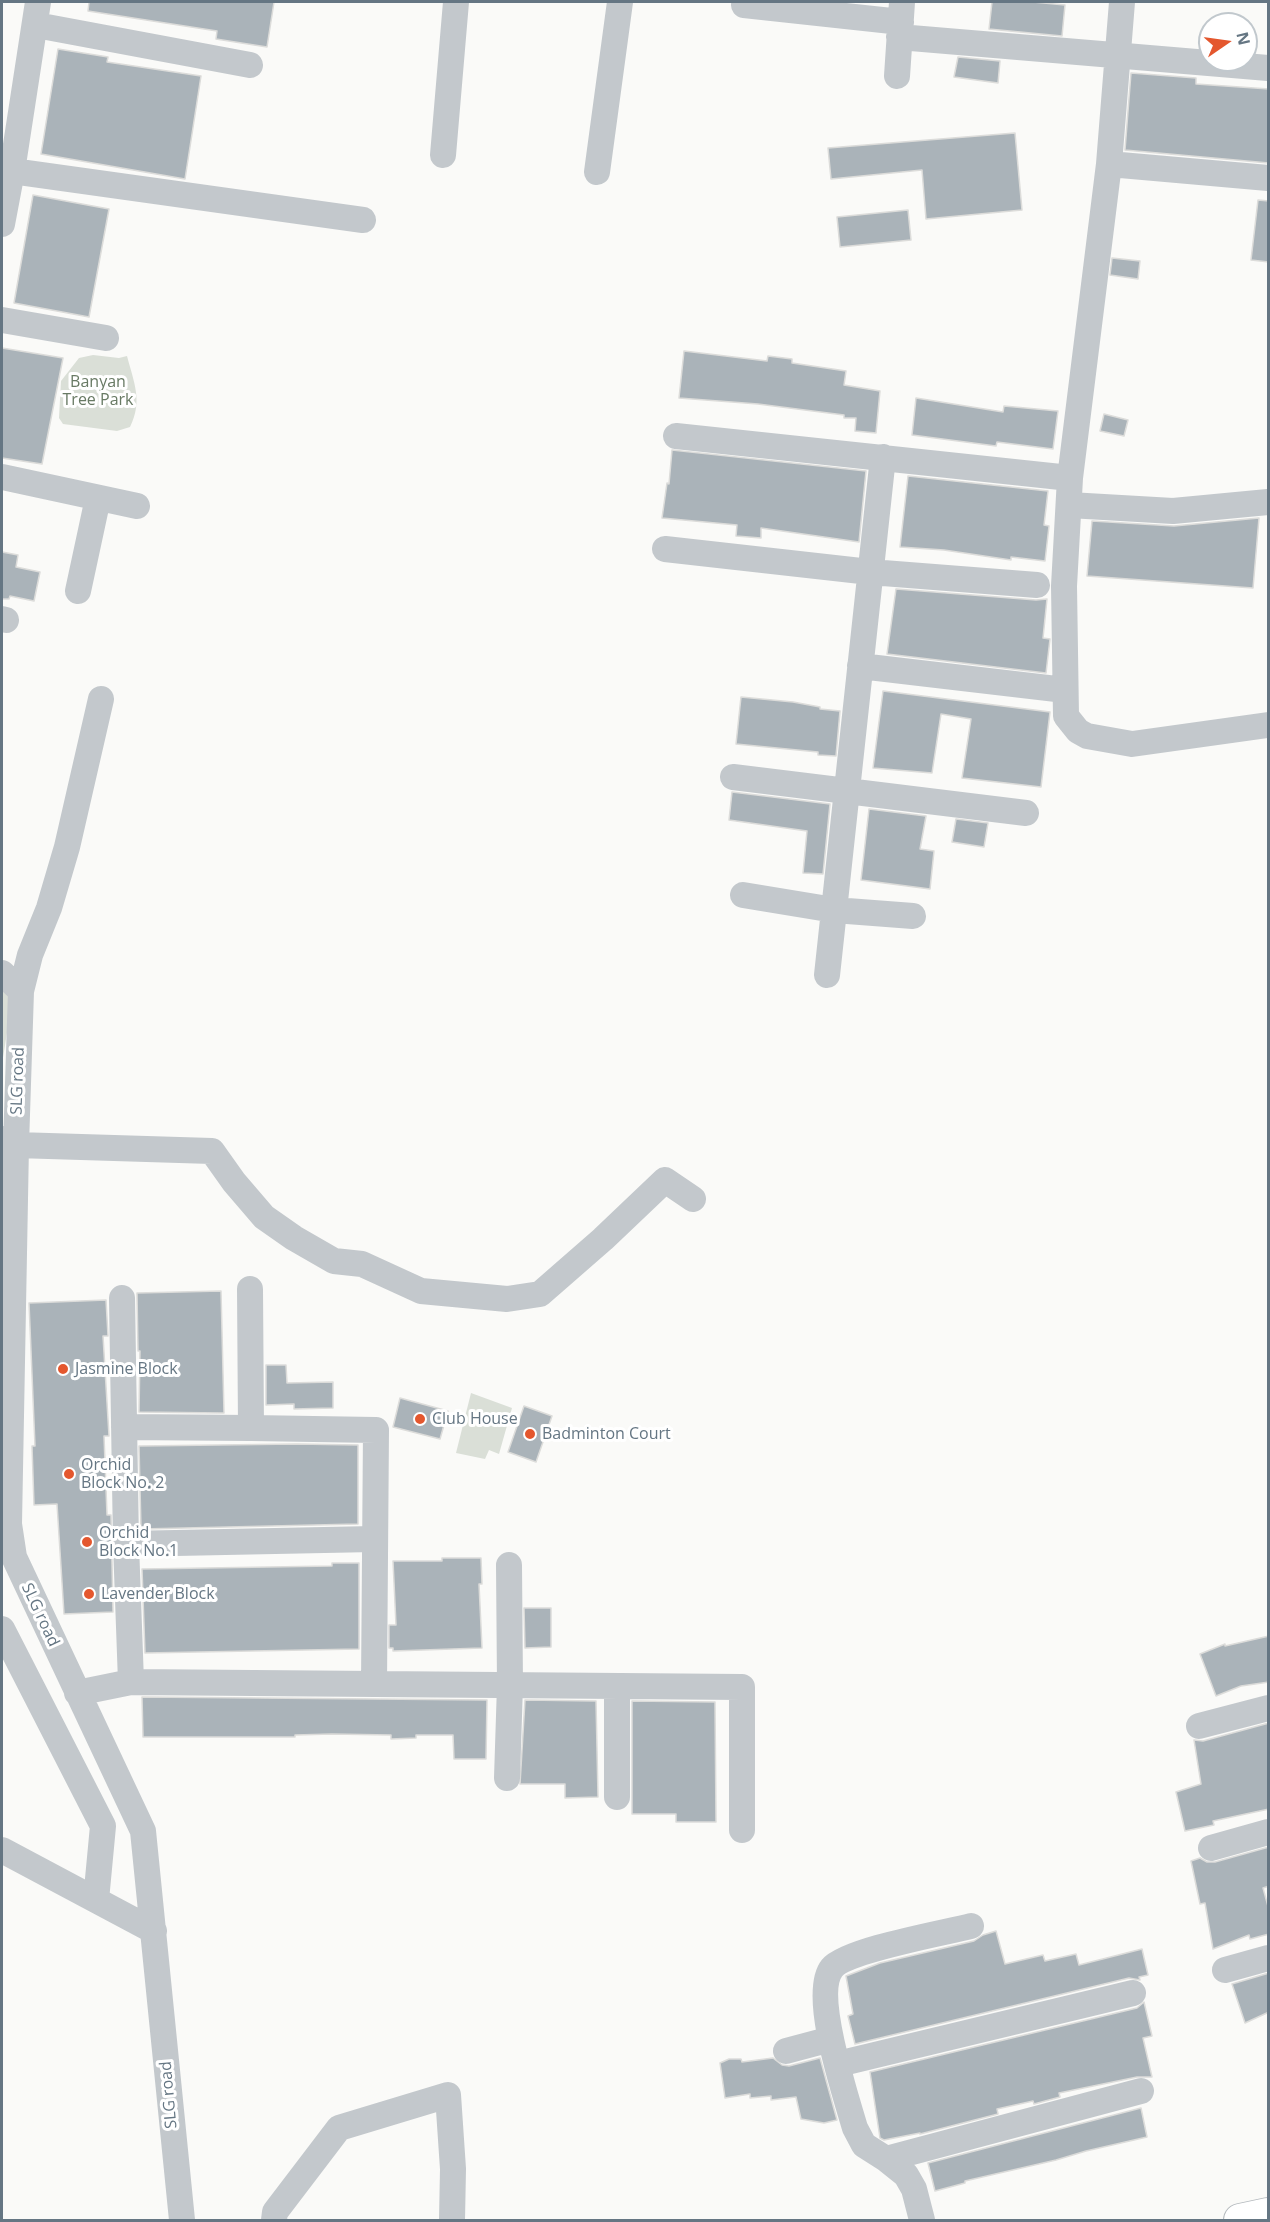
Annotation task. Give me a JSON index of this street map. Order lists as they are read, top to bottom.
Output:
{
  "streets": {
    "street": ["SLG road"]
  },
  "parks": ["Banyan Tree Park"],
  "places": [
    "Jasmine Block",
    "Club House",
    "Badminton Court",
    "Orchid Block No. 2",
    "Orchid Block No.1",
    "Lavender Block"
  ],
  "north": "right"
}
